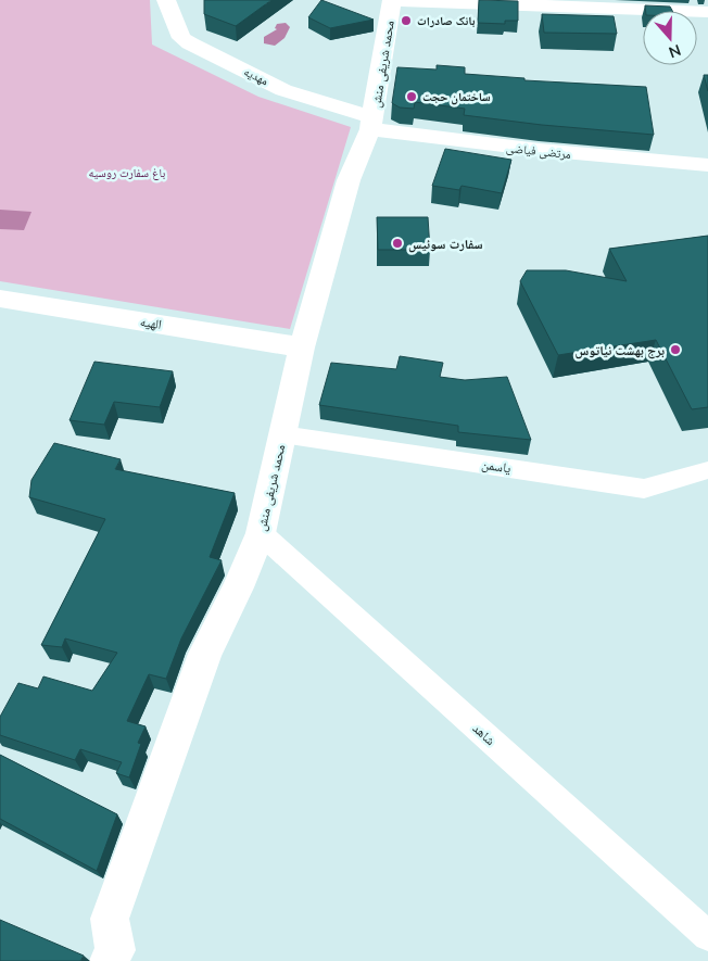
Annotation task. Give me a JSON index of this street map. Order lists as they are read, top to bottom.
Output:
{
  "streets": {
    "street": [
      "محمد شریفی منش",
      "مهدیه",
      "مرتضی فیاضی",
      "الهیه",
      "یاسمن",
      "شاهد"
    ]
  },
  "crossings": [
    ["محمد شریفی منش", "مهدیه"],
    ["محمد شریفی منش", "مرتضی فیاضی"],
    ["محمد شریفی منش", "الهیه"],
    ["محمد شریفی منش", "یاسمن"],
    ["محمد شریفی منش", "شاهد"],
    ["مهدیه", "مرتضی فیاضی"]
  ],
  "parks": ["باغ سفارت روسیه"],
  "places": [
    "بانک صادرات",
    "ساختمان حجت",
    "سفارت سوئیس",
    "برج بهشت نیاتوس"
  ],
  "north": "bottom"
}
